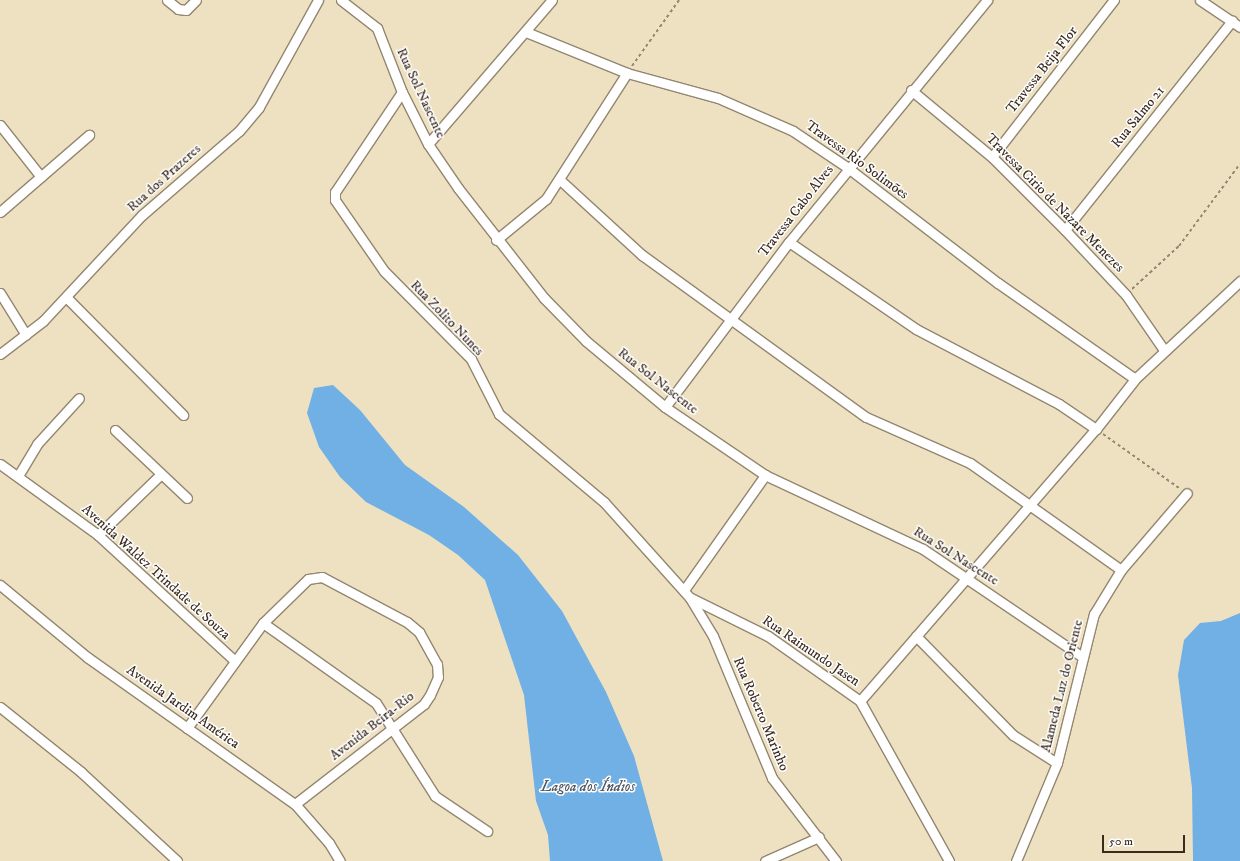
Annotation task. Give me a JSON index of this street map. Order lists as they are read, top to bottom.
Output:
{
  "streets": {
    "street": [
      "Travessa Beija Flor",
      "Rua Sol Nascente",
      "Rua Salmo 21",
      "Travessa Rio Solimões",
      "Rua dos Prazeres",
      "Travessa Cirio de Nazare Menezes",
      "Travessa Cabo Alves",
      "Rua Zolito Nunes",
      "Avenida Waldez Trindade de Souza",
      "Rua Raimundo Jasen",
      "Alameda Luz do Oriente",
      "Avenida Jardim América",
      "Rua Roberto Marinho",
      "Avenida Beira-Rio"
    ]
  },
  "crossings": [
    ["Travessa Beija Flor", "Travessa Cirio de Nazare Menezes"],
    ["Rua Sol Nascente", "Travessa Cabo Alves"],
    ["Rua Sol Nascente", "Rua Zolito Nunes"],
    ["Rua Sol Nascente", "Alameda Luz do Oriente"],
    ["Rua Salmo 21", "Travessa Cirio de Nazare Menezes"],
    ["Travessa Rio Solimões", "Travessa Cabo Alves"],
    ["Travessa Cirio de Nazare Menezes", "Travessa Cabo Alves"],
    ["Rua Zolito Nunes", "Rua Raimundo Jasen"],
    ["Rua Zolito Nunes", "Rua Roberto Marinho"],
    ["Rua Raimundo Jasen", "Rua Roberto Marinho"],
    ["Avenida Jardim América", "Avenida Beira-Rio"]
  ],
  "water": ["Lagoa dos Índios"],
  "scale_bar": "50 m"
}
